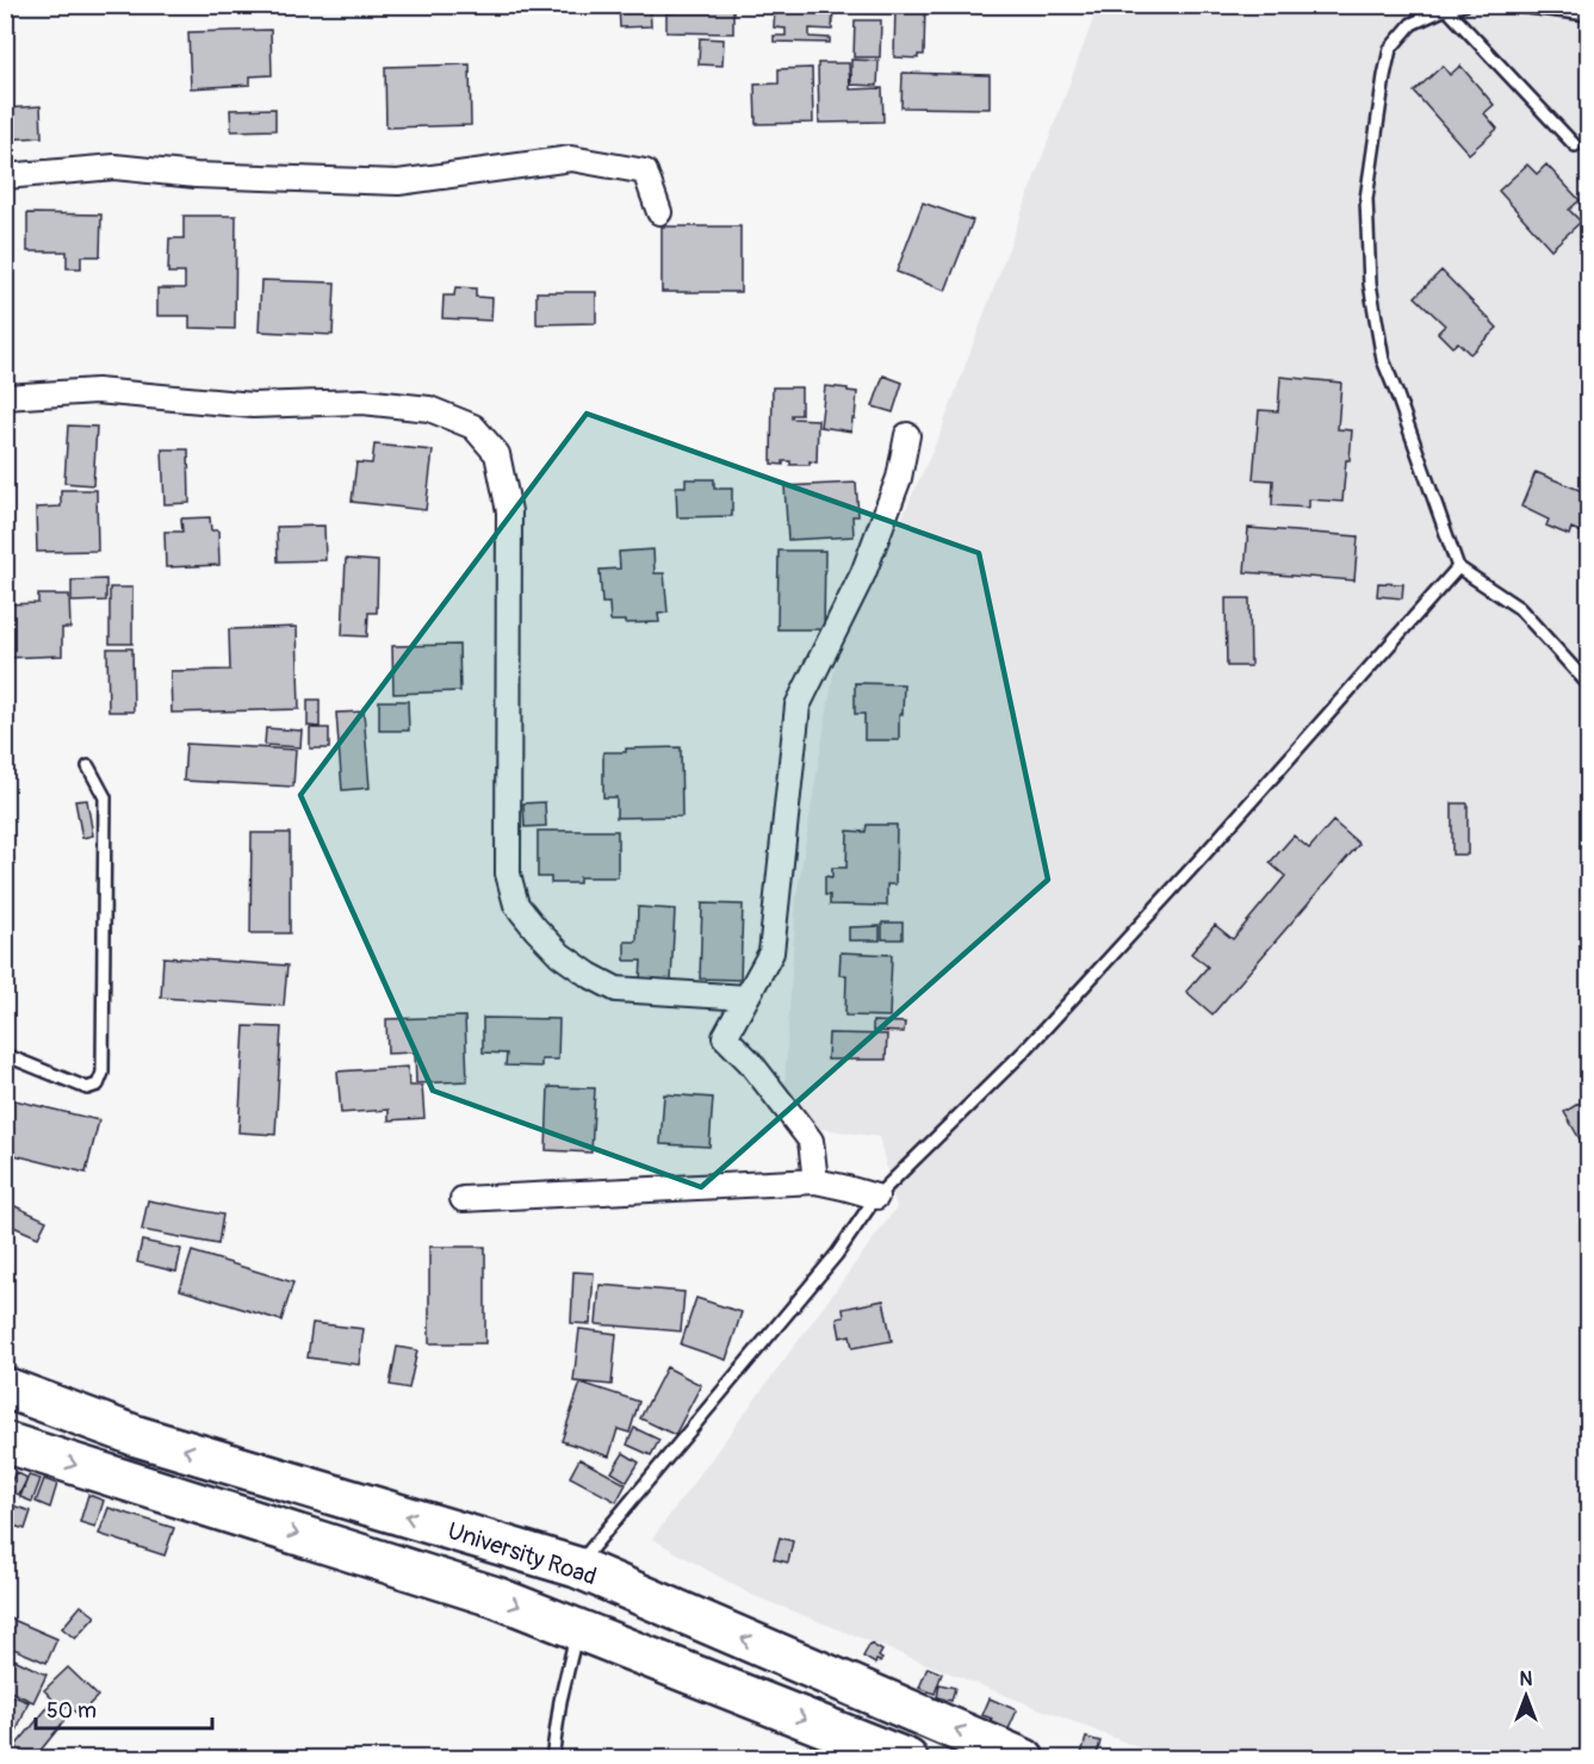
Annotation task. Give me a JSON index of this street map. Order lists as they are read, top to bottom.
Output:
{
  "streets": {
    "highway": ["University Road"]
  },
  "scale_bar": "50 m",
  "north": "top"
}
